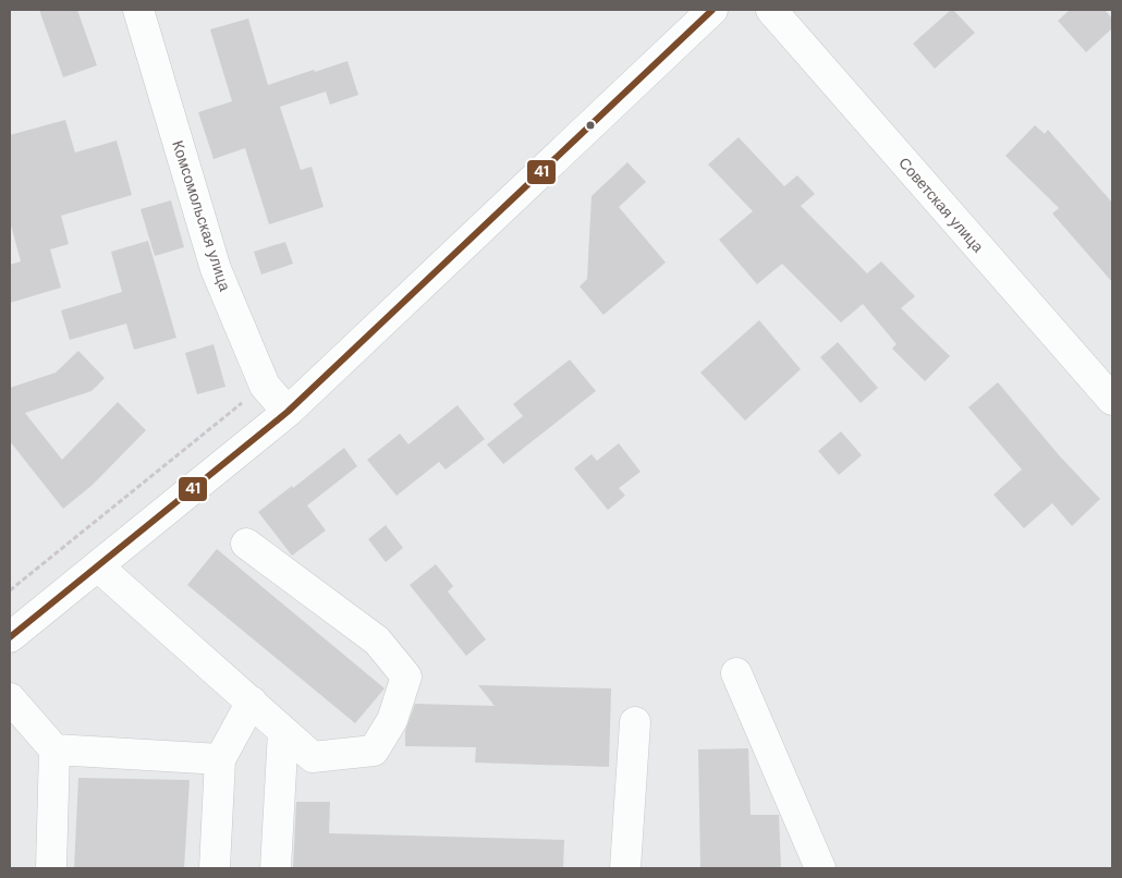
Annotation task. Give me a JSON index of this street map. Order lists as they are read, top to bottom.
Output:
{
  "streets": {
    "street": ["Советская улица", "Комсомольская улица"]
  },
  "lines": ["transit line 41"]
}
